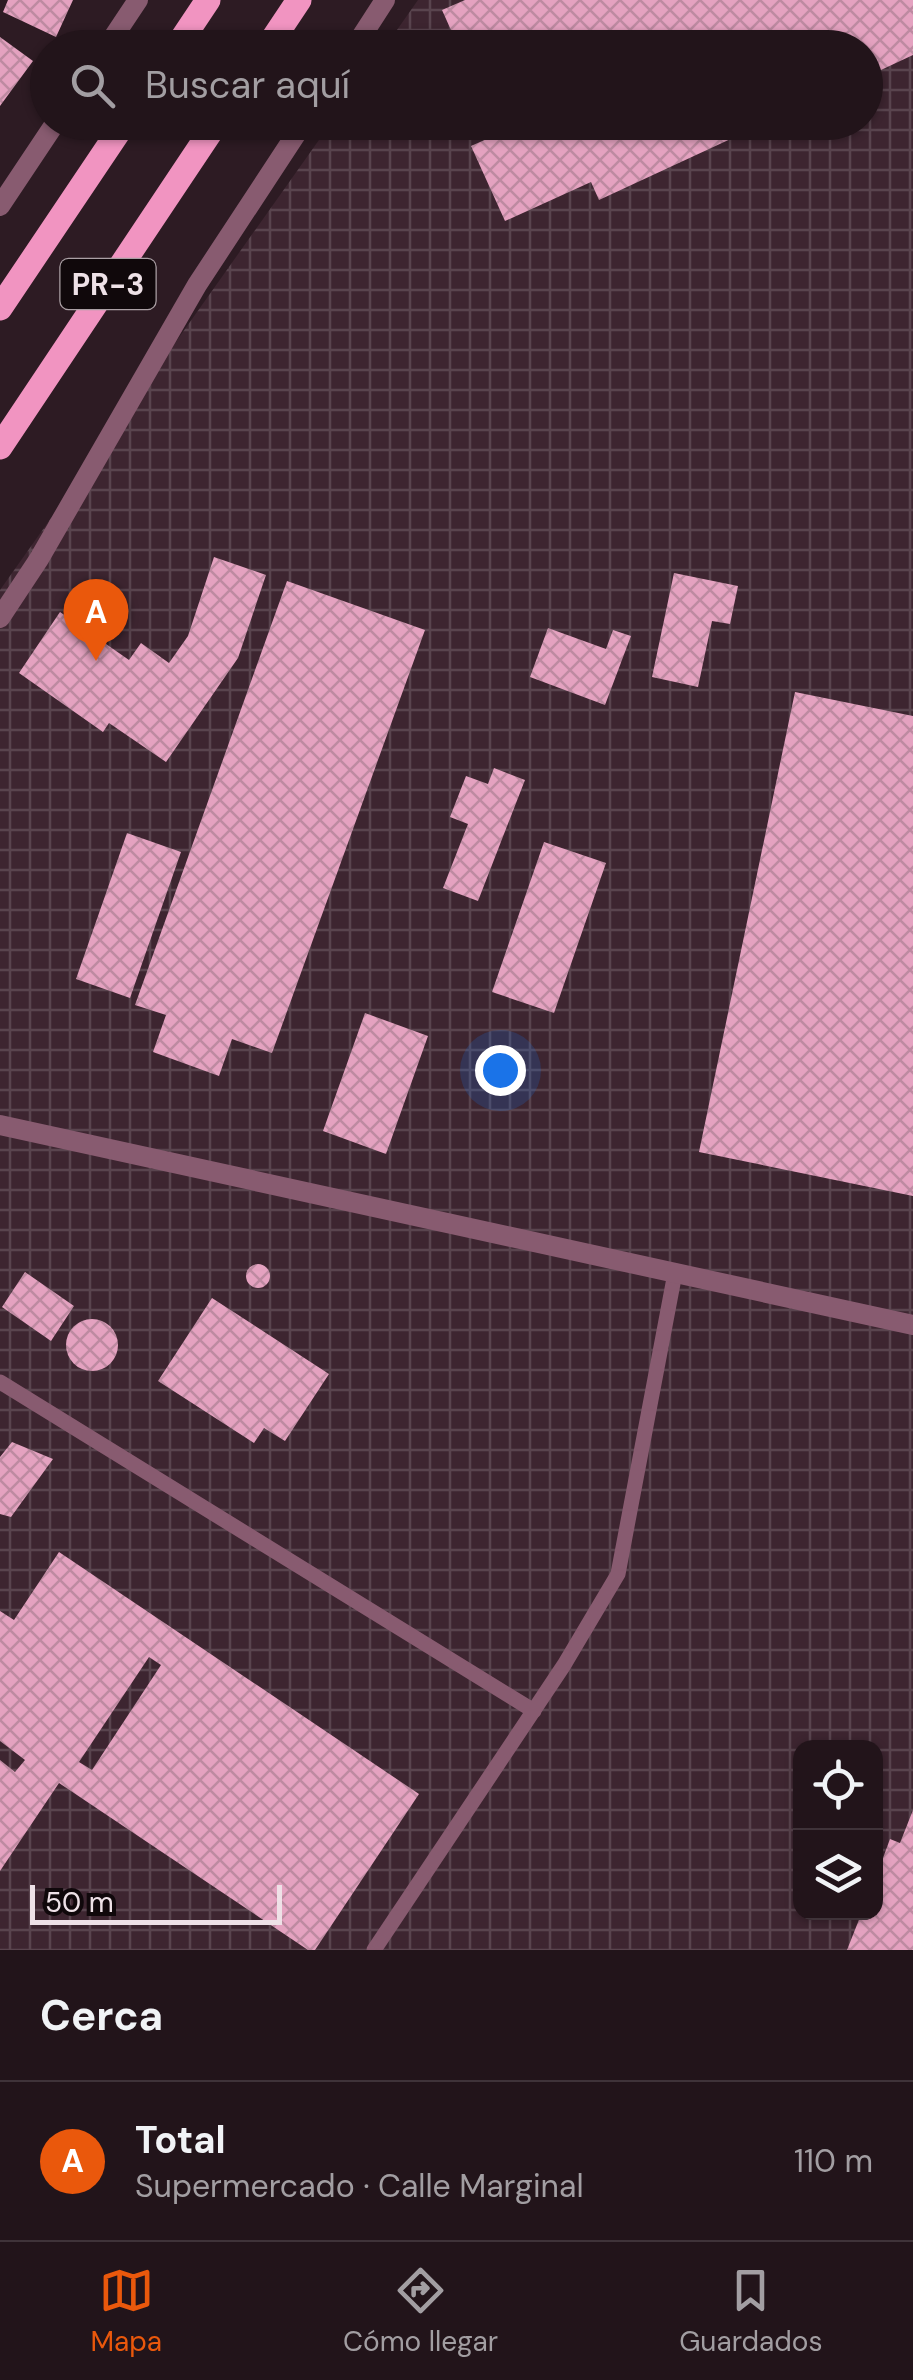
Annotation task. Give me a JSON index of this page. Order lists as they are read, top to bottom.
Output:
{
  "streets": {
    "main road": ["PR-3"]
  },
  "scale_bar": "50 m",
  "page": {
    "search": "Buscar aquí",
    "pins": "A",
    "scale": "50 m",
    "heading": "Cerca",
    "list": [
      {
        "mark": "A",
        "name": "Total",
        "note": "Supermercado · Calle Marginal",
        "value": "110 m"
      }
    ],
    "nav": ["Mapa", "Cómo llegar", "Guardados"]
  }
}
